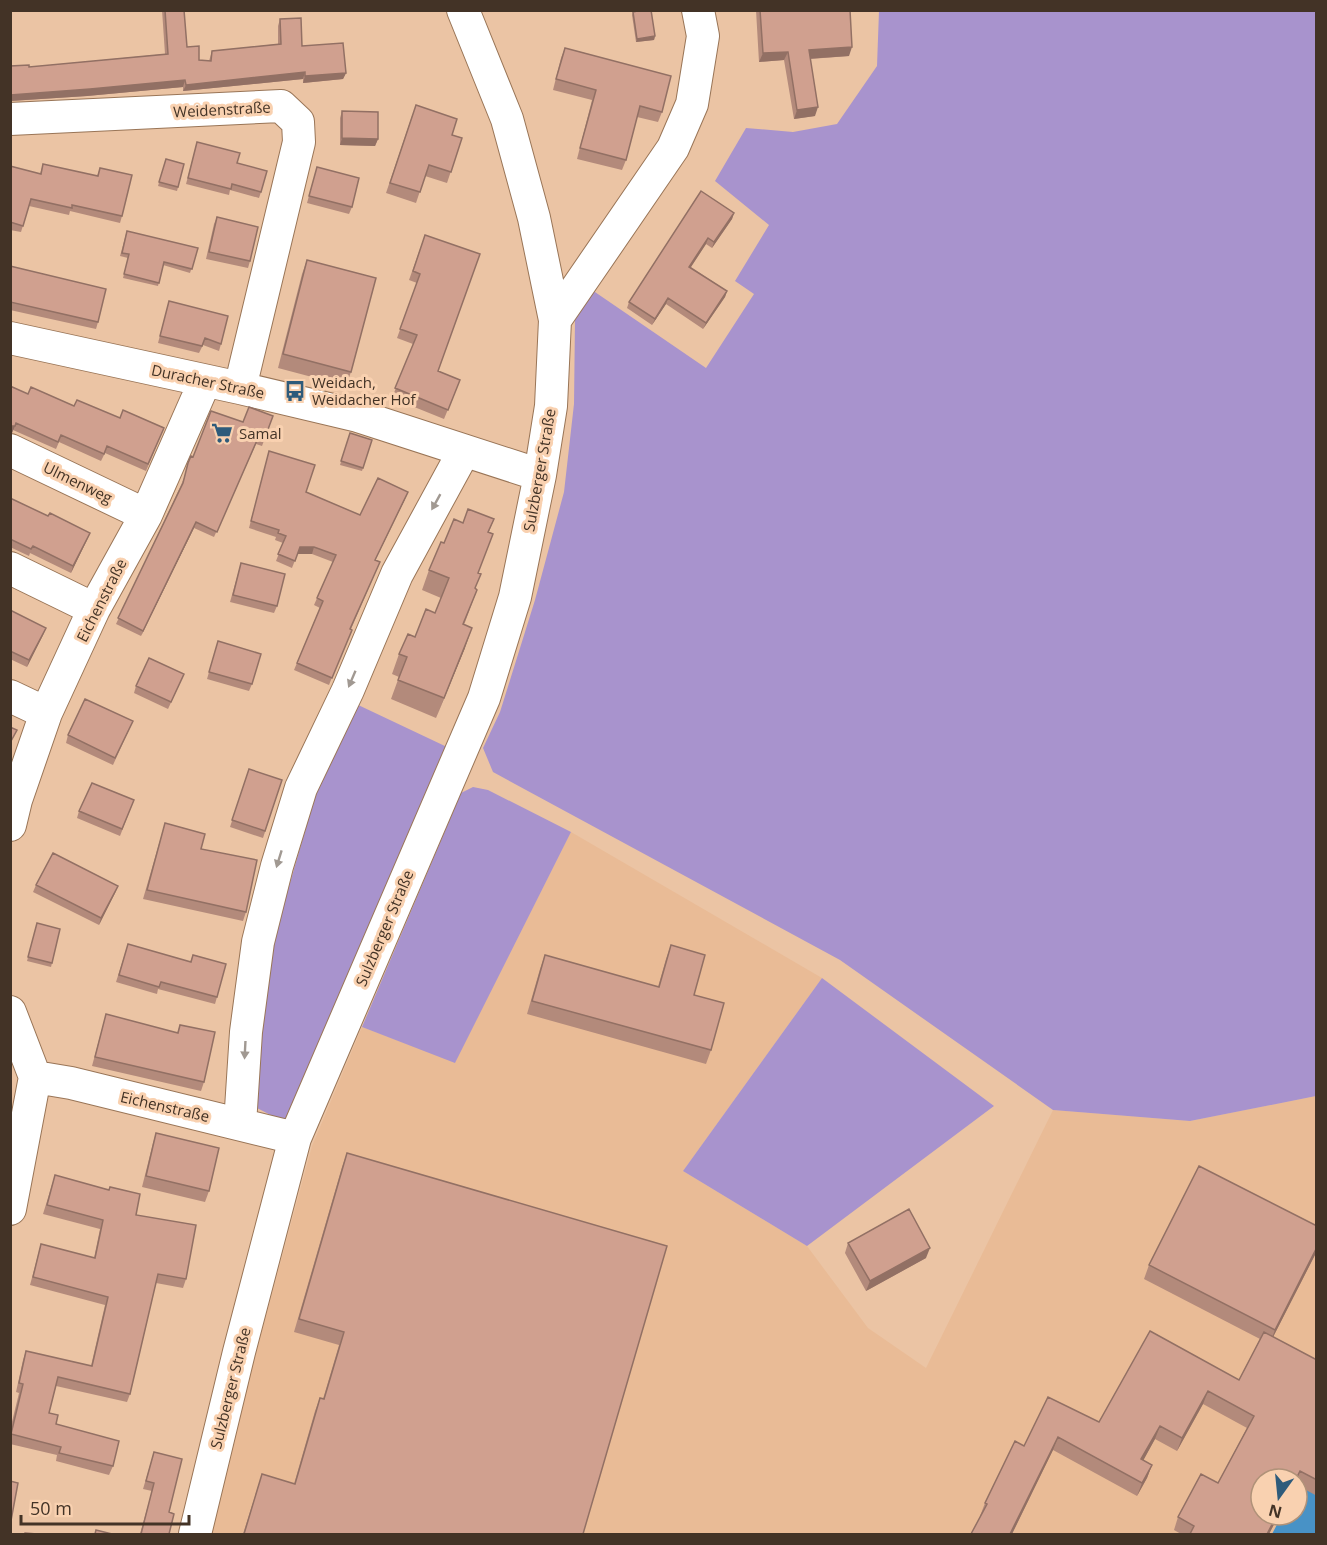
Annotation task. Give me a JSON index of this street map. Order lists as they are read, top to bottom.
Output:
{
  "streets": {
    "street": [
      "Weidenstraße",
      "Duracher Straße",
      "Sulzberger Straße",
      "Ulmenweg",
      "Eichenstraße"
    ]
  },
  "crossings": [
    ["Weidenstraße", "Duracher Straße"],
    ["Duracher Straße", "Sulzberger Straße"],
    ["Duracher Straße", "Eichenstraße"],
    ["Sulzberger Straße", "Eichenstraße"],
    ["Ulmenweg", "Eichenstraße"]
  ],
  "places": {
    "bus stop": ["Weidach, Weidacher Hof"],
    "supermarket": ["Samal"]
  },
  "scale_bar": "50 m",
  "north": "bottom"
}
